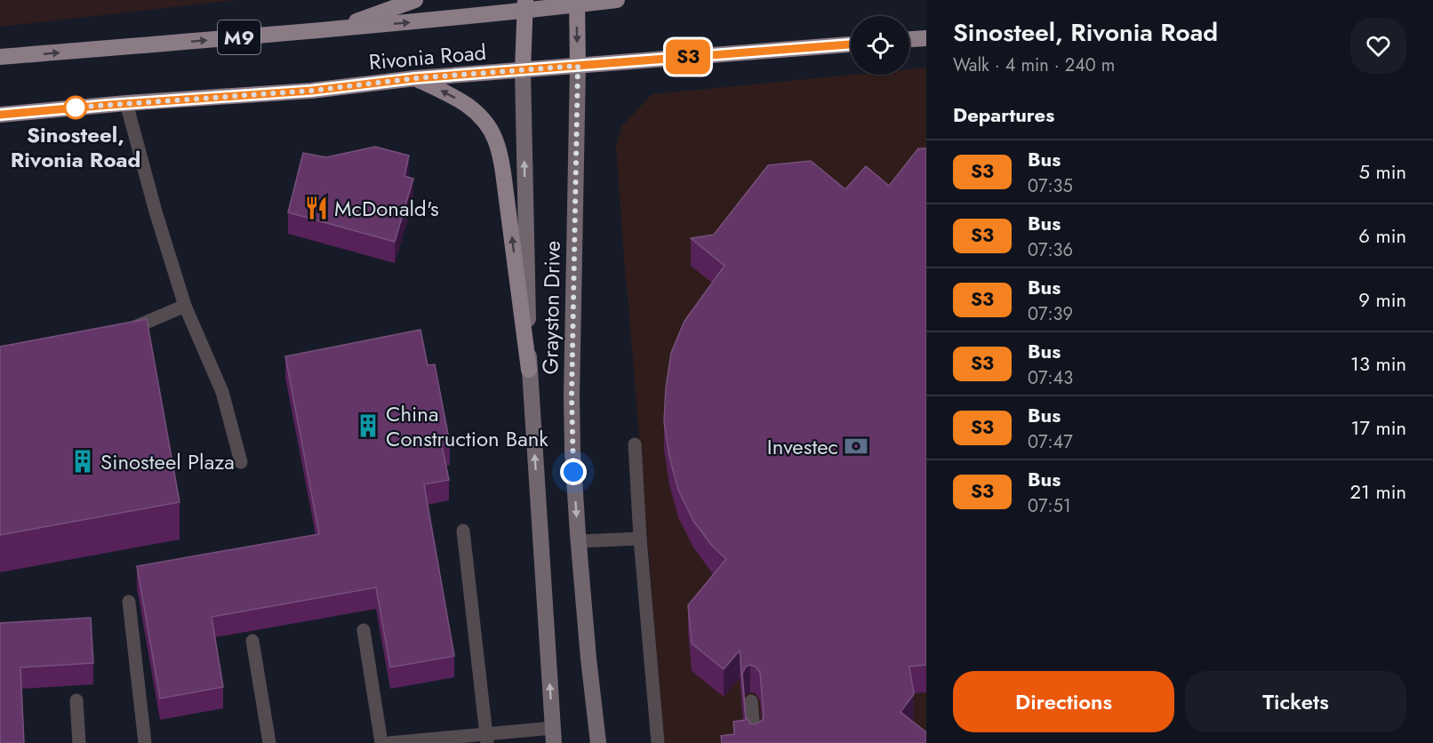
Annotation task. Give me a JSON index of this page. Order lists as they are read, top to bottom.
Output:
{
  "streets": {
    "main road": ["M9", "Rivonia Road", "Grayston Drive"]
  },
  "crossings": [
    ["Rivonia Road", "Grayston Drive"]
  ],
  "places": {
    "other": ["Sinosteel, Rivonia Road"],
    "restaurant": ["McDonald's"],
    "building": ["China Construction Bank", "Sinosteel Plaza"],
    "bank": ["Investec"]
  },
  "lines": ["bus line S3"],
  "page": {
    "on_map": "S3",
    "heading": [
      ["Sinosteel, Rivonia Road", "Walk · 4 min · 240 m"],
      "Departures"
    ],
    "list": [
      {
        "mark": "S3",
        "name": "Bus",
        "note": "07:35",
        "value": "5 min"
      },
      {
        "mark": "S3",
        "name": "Bus",
        "note": "07:36",
        "value": "6 min"
      },
      {
        "mark": "S3",
        "name": "Bus",
        "note": "07:39",
        "value": "9 min"
      },
      {
        "mark": "S3",
        "name": "Bus",
        "note": "07:43",
        "value": "13 min"
      },
      {
        "mark": "S3",
        "name": "Bus",
        "note": "07:47",
        "value": "17 min"
      },
      {
        "mark": "S3",
        "name": "Bus",
        "note": "07:51",
        "value": "21 min"
      }
    ],
    "buttons": ["Directions", "Tickets"]
  }
}
